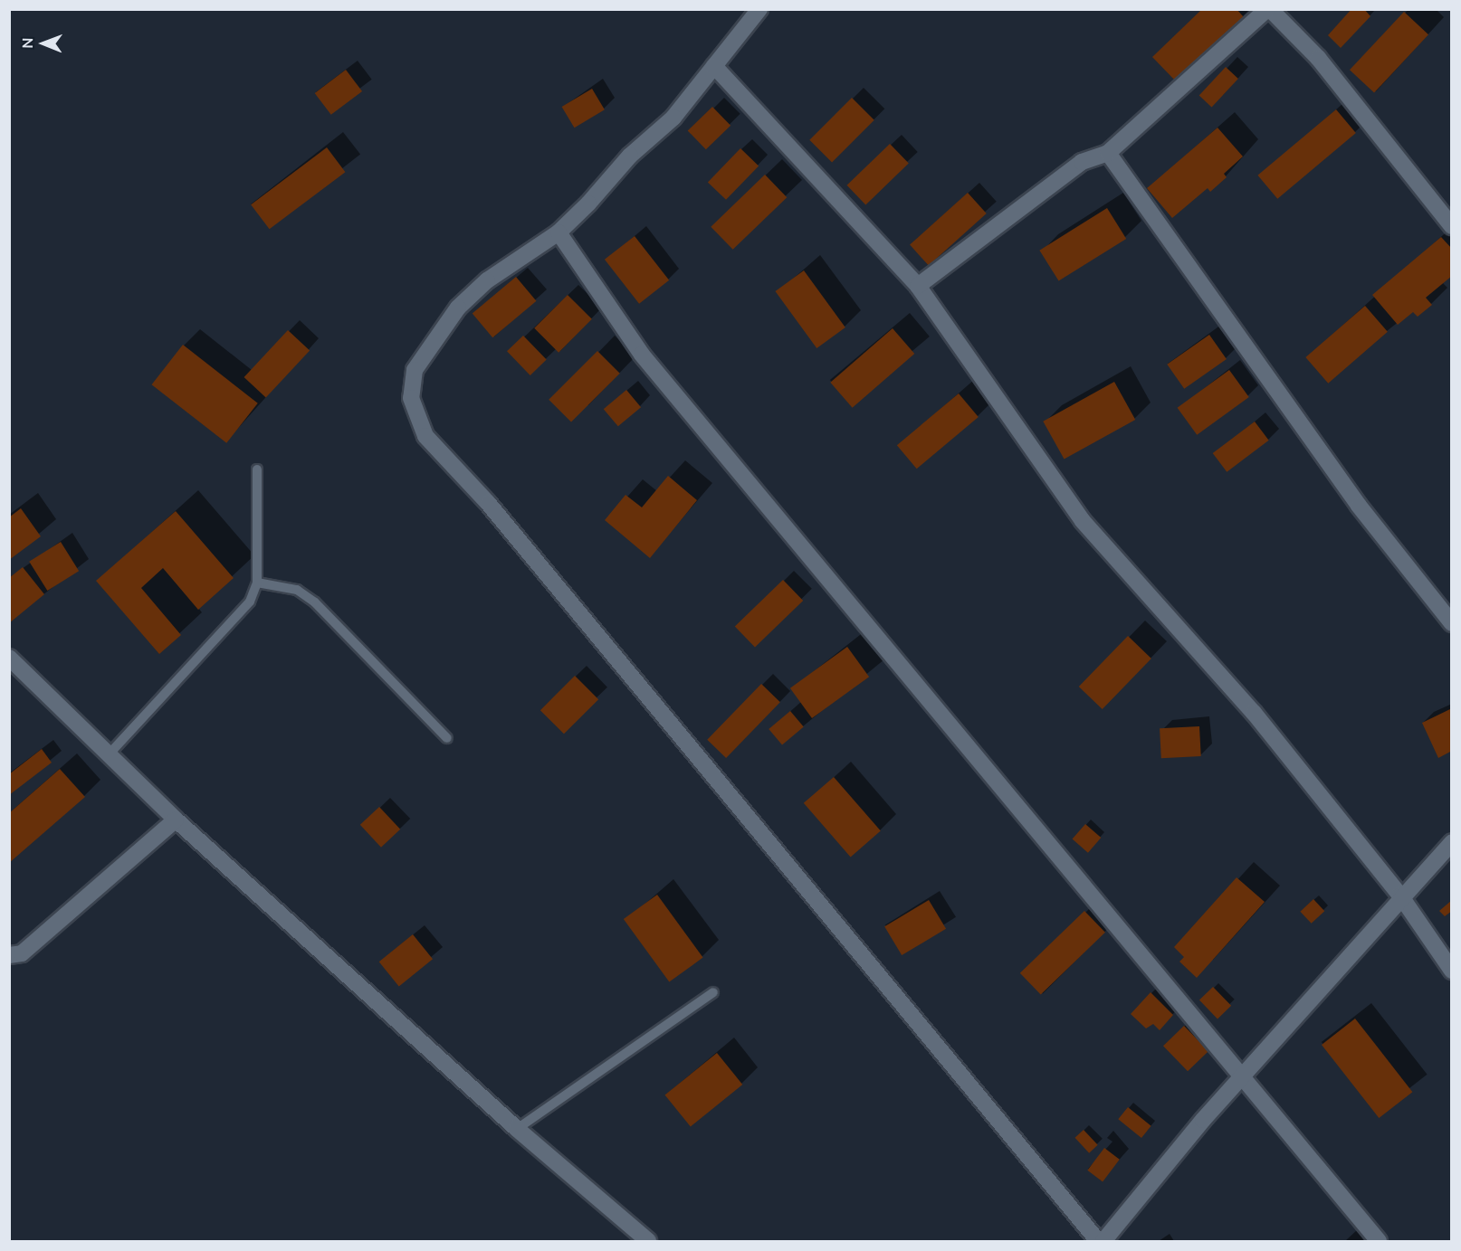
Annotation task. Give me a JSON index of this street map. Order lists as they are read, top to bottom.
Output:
{
  "north": "left"
}
